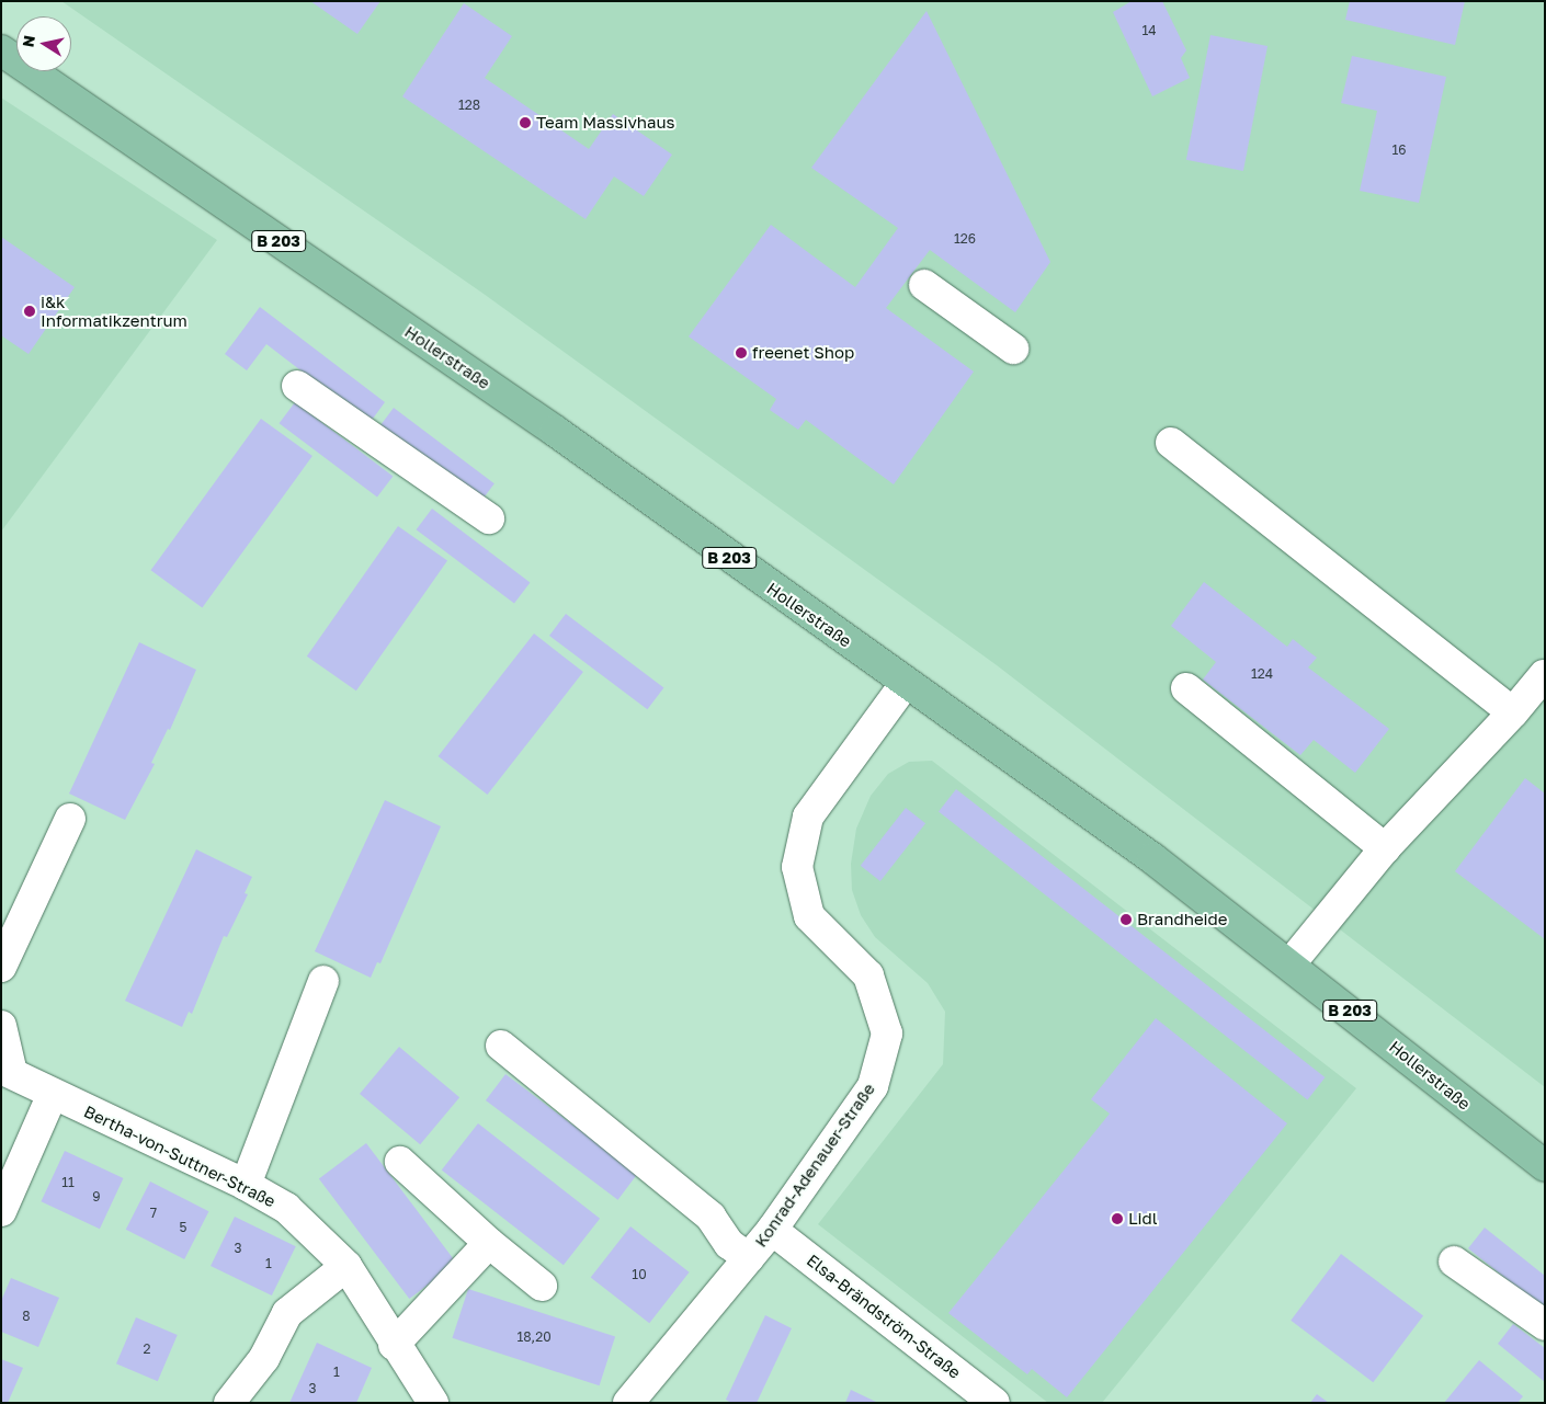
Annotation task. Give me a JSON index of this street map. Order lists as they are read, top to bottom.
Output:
{
  "streets": {
    "main road": ["B 203", "Hollerstraße"],
    "street": ["Bertha-von-Suttner-Straße", "Konrad-Adenauer-Straße", "Elsa-Brändström-Straße"]
  },
  "crossings": [
    ["Hollerstraße", "Konrad-Adenauer-Straße"],
    ["Konrad-Adenauer-Straße", "Elsa-Brändström-Straße"]
  ],
  "places": [
    "Team Massivhaus",
    "i&k Informatikzentrum",
    "freenet Shop",
    "Brandheide",
    "Lidl"
  ],
  "house_numbers": [
    "14",
    "128",
    "16",
    "126",
    "124",
    "11",
    "9",
    "7",
    "5",
    "3",
    "1",
    "10",
    "8",
    "18,20",
    "2",
    "1",
    "3"
  ],
  "north": "left"
}
